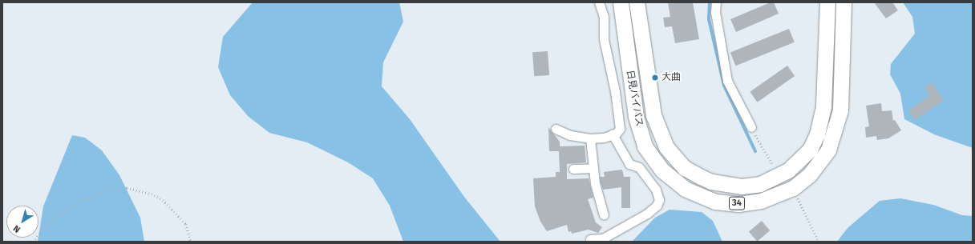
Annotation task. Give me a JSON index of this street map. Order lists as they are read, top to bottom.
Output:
{
  "streets": {
    "highway": ["日見バイパス", "34"]
  },
  "places": ["大曲"],
  "north": "bottom left"
}
